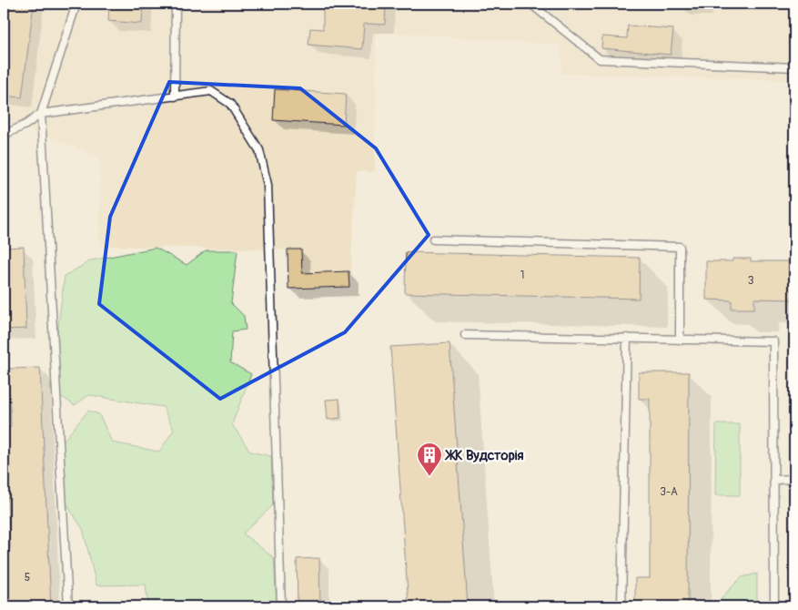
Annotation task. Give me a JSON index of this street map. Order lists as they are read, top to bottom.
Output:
{
  "places": {
    "building": ["ЖК Вудсторія"]
  },
  "house_numbers": [
    "1",
    "3",
    "3-А",
    "5"
  ]
}
